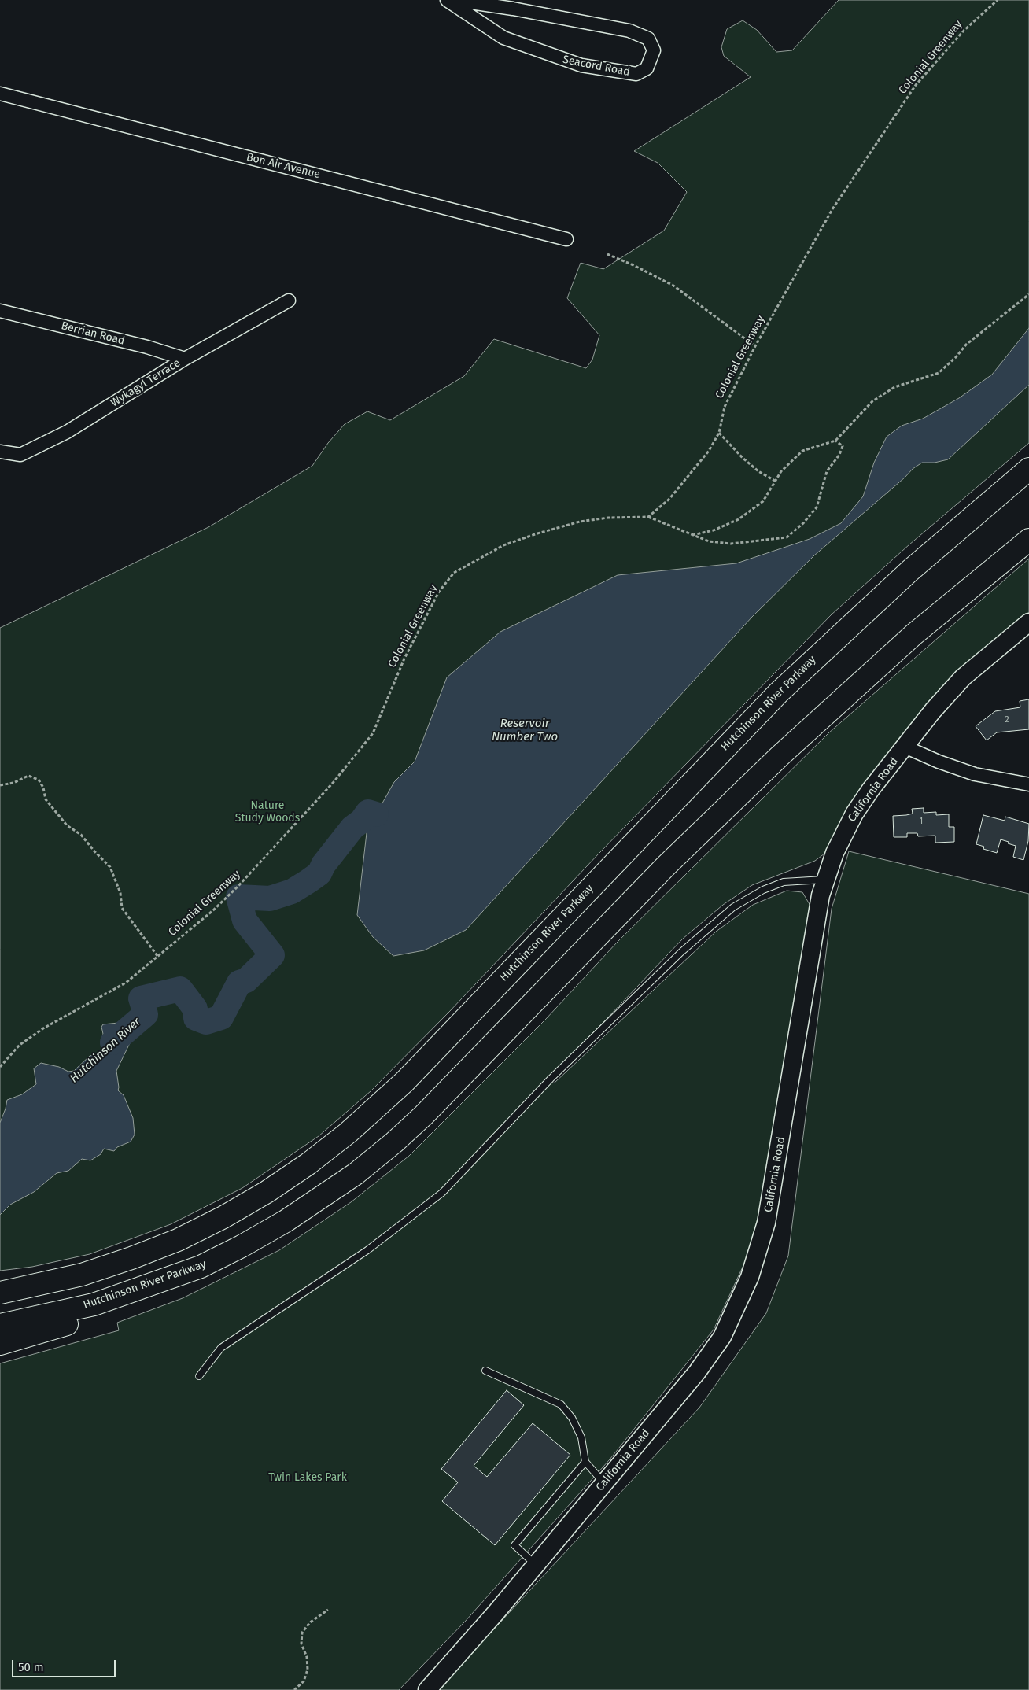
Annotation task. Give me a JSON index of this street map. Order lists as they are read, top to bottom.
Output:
{
  "streets": {
    "highway": ["Hutchinson River Parkway"],
    "main road": ["California Road"],
    "street": [
      "Seacord Road",
      "Bon Air Avenue",
      "Berrian Road",
      "Wykagyl Terrace"
    ],
    "path": ["Colonial Greenway"]
  },
  "crossings": [
    ["Berrian Road", "Wykagyl Terrace"]
  ],
  "water": ["Reservoir Number Two", "Hutchinson River"],
  "parks": ["Nature Study Woods", "Twin Lakes Park"],
  "house_numbers": ["2", "1"],
  "scale_bar": "50 m"
}
